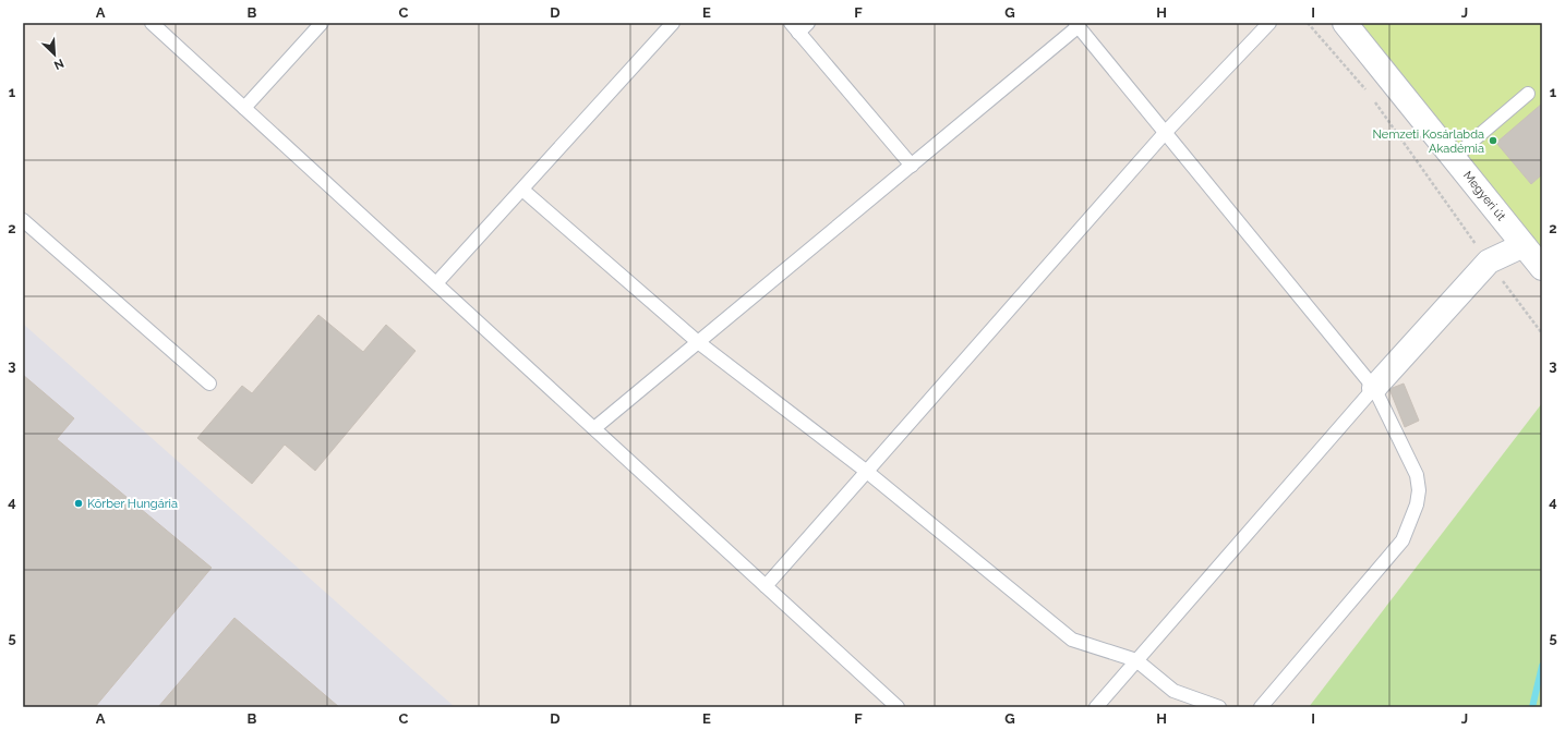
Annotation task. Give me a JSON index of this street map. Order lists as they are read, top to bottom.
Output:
{
  "streets": {
    "street": ["Megyeri út"]
  },
  "places": ["Nemzeti Kosárlabda Akadémia", "Körber Hungária"],
  "north": "bottom right",
  "grid": {
    "columns": [
      "A",
      "B",
      "C",
      "D",
      "E",
      "F",
      "G",
      "H",
      "I",
      "J"
    ],
    "rows": [
      "1",
      "2",
      "3",
      "4",
      "5"
    ]
  }
}
